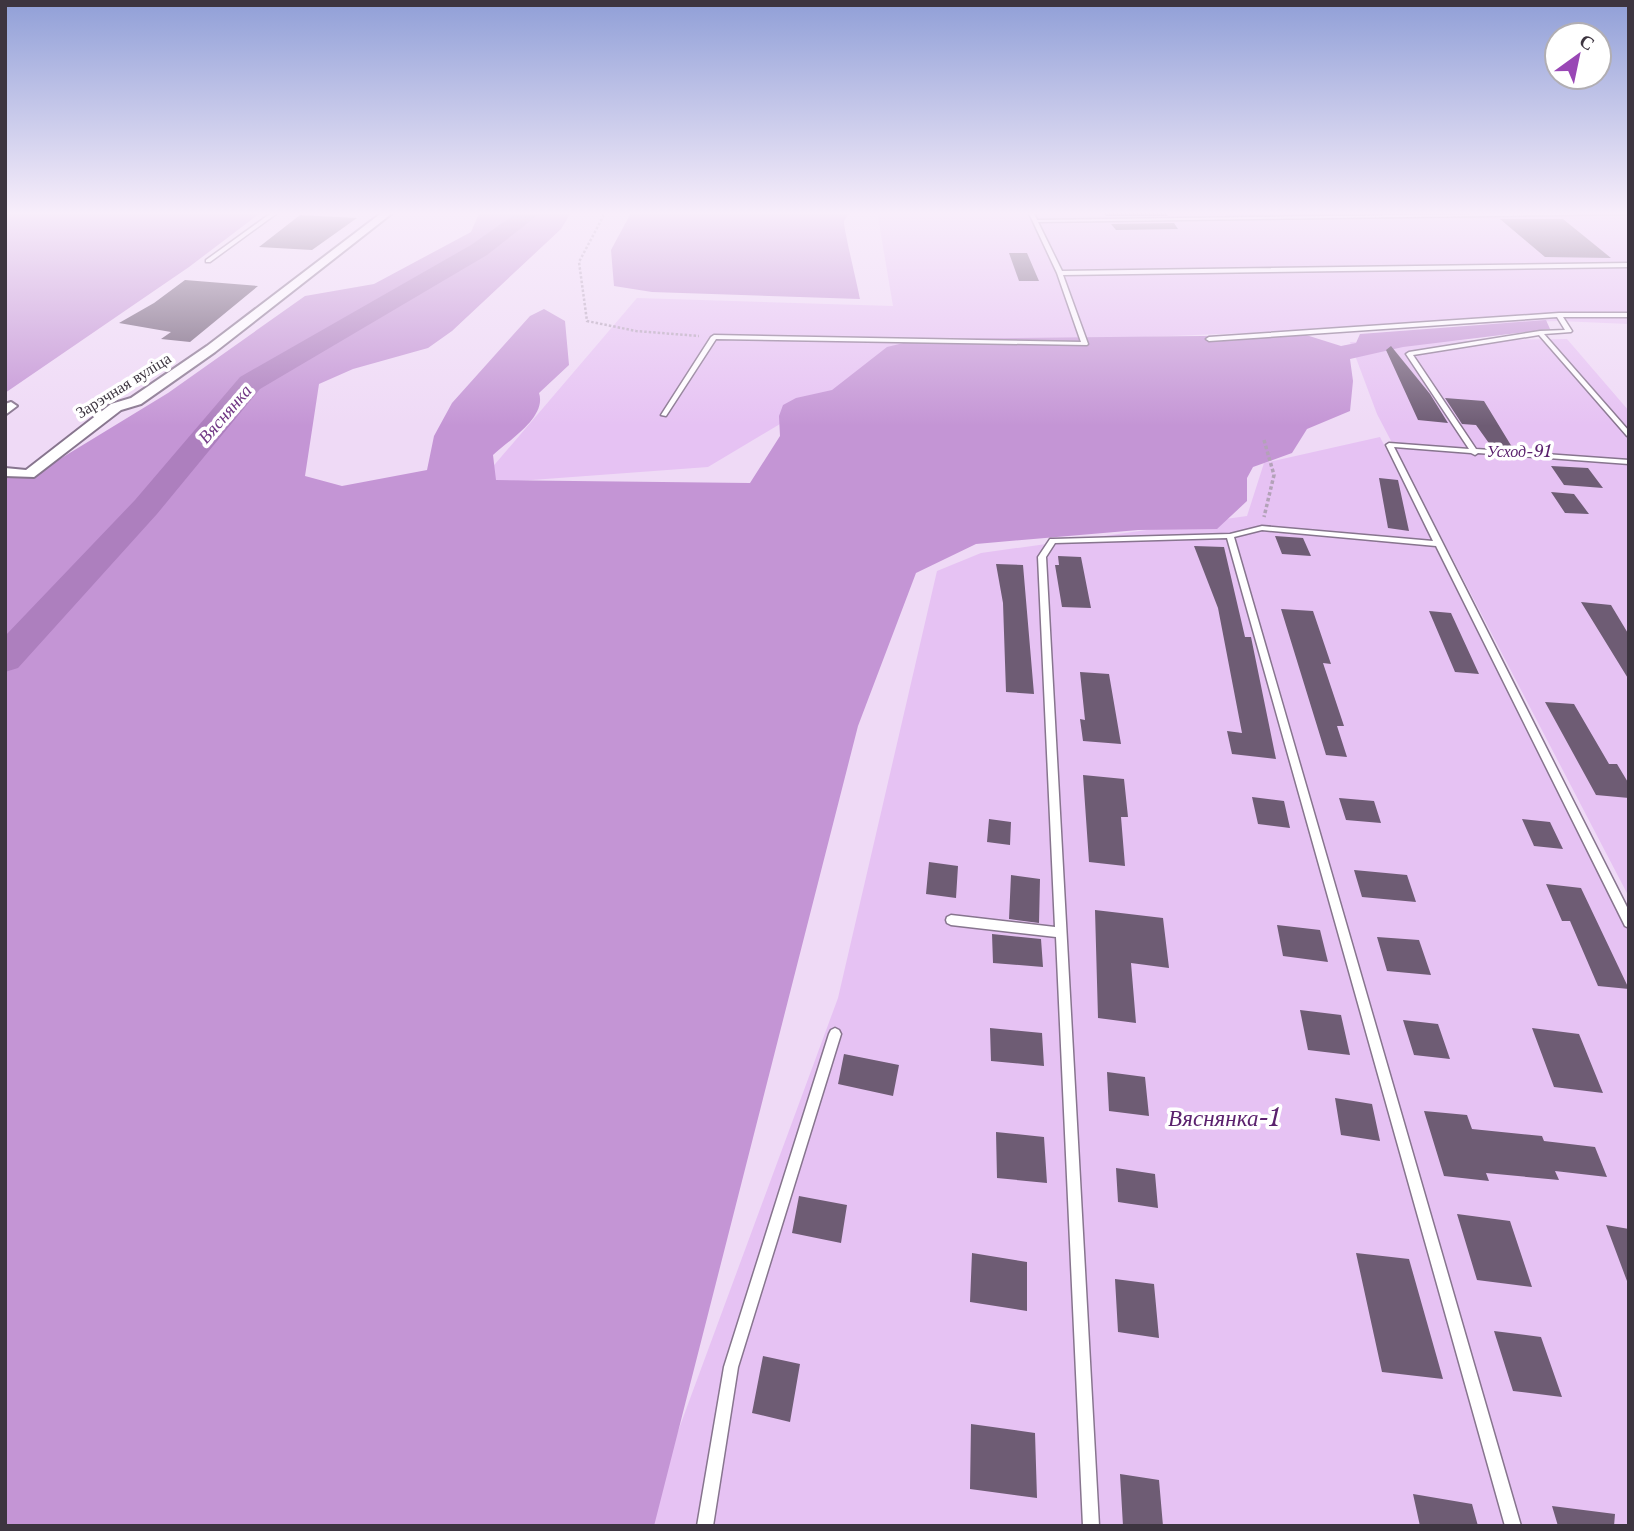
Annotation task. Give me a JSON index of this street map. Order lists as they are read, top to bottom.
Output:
{
  "streets": {
    "street": ["Зарэчная вуліца"]
  },
  "water": ["Вяснянка"],
  "parks": ["Усход-91", "Вяснянка-1"],
  "north": "top right"
}
